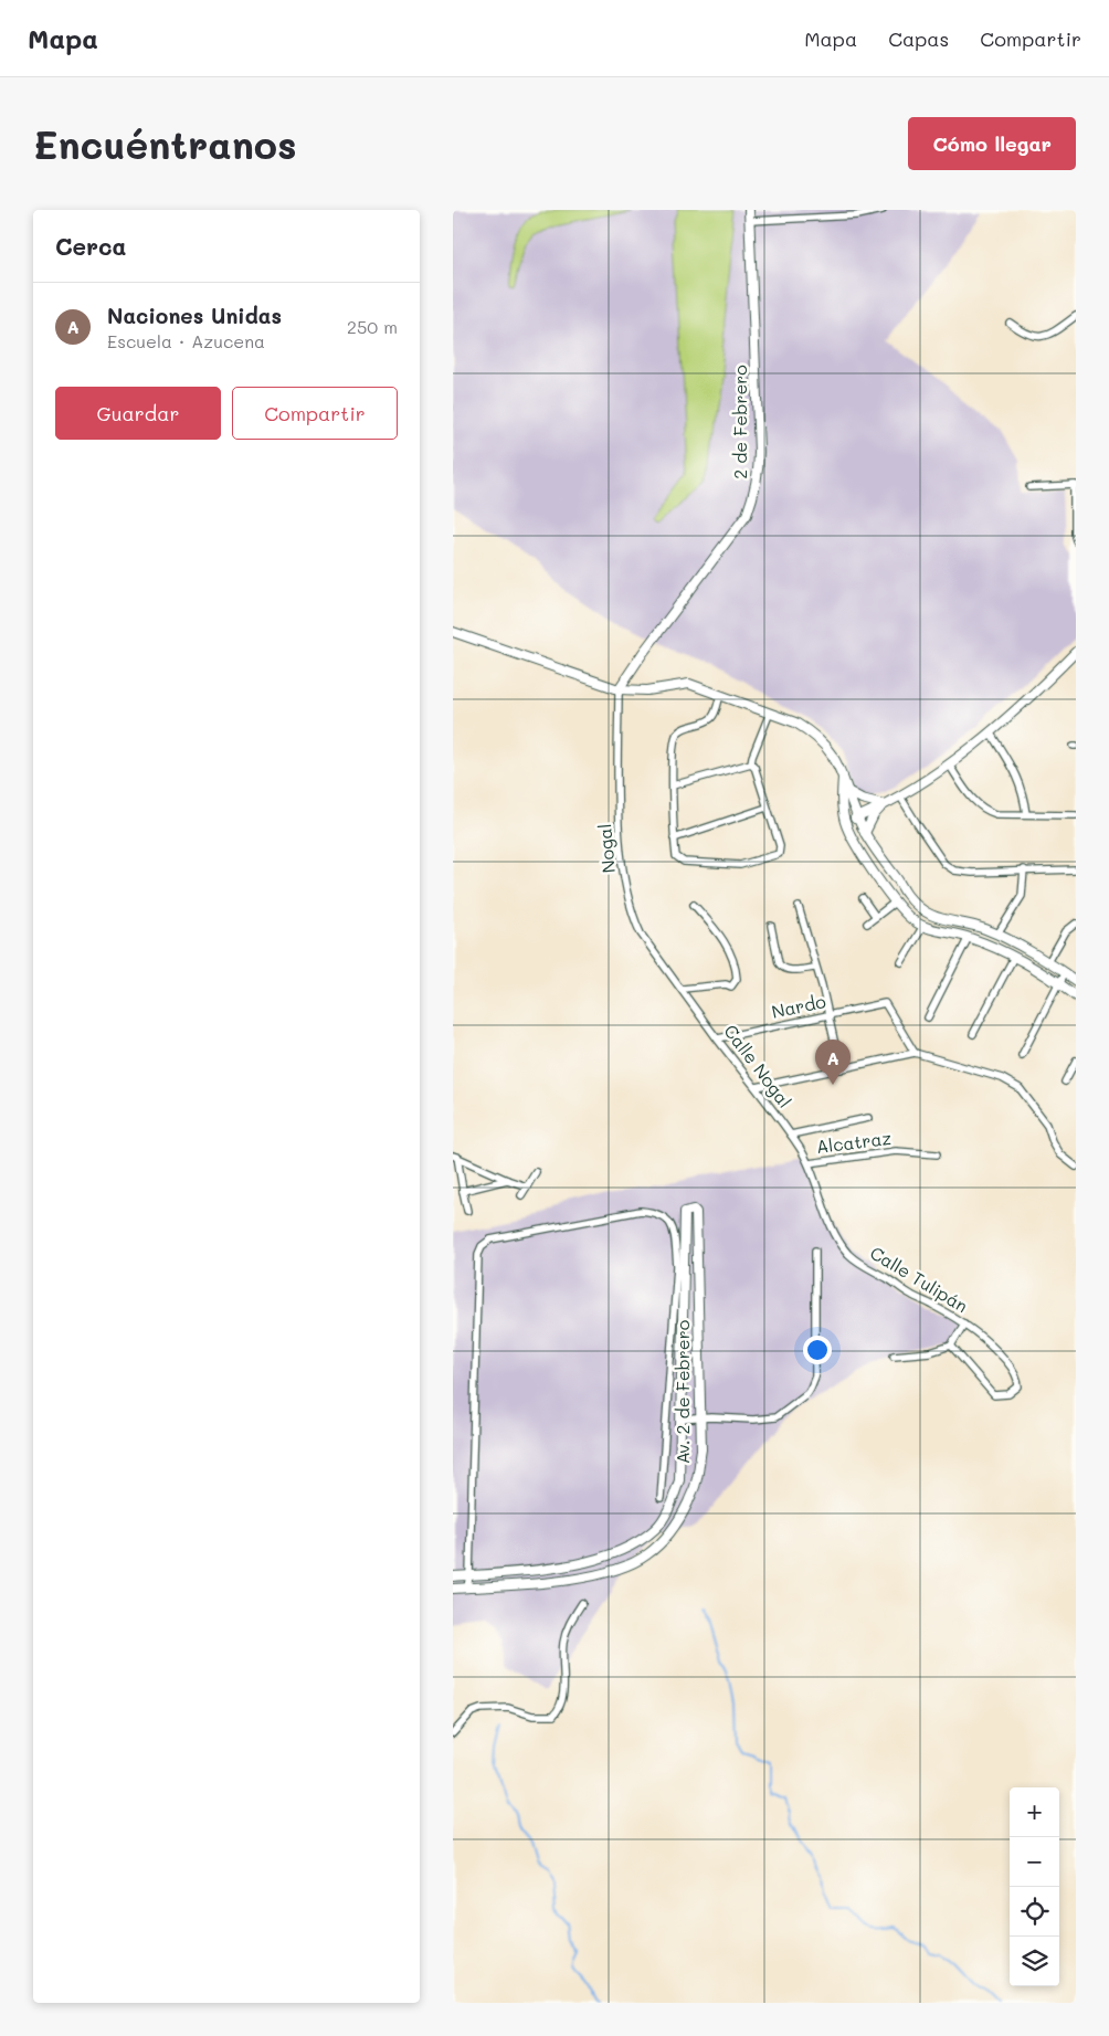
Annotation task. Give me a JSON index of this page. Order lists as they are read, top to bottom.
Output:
{
  "streets": {
    "main road": ["2 de Febrero", "Av. 2 de Febrero"],
    "street": [
      "Nogal",
      "Nardo",
      "Calle Nogal",
      "Alcatraz",
      "Calle Tulipán"
    ]
  },
  "crossings": [
    ["2 de Febrero", "Nogal"],
    ["Nogal", "Calle Nogal"],
    ["Nardo", "Calle Nogal"],
    ["Calle Nogal", "Alcatraz"],
    ["Calle Nogal", "Calle Tulipán"],
    ["Alcatraz", "Calle Tulipán"]
  ],
  "page": {
    "header": "Mapa",
    "nav": ["Mapa", "Capas", "Compartir"],
    "buttons": [
      "Cómo llegar",
      ["Guardar", "Compartir"]
    ],
    "title": "Encuéntranos",
    "heading": "Cerca",
    "list": [
      {
        "mark": "A",
        "name": "Naciones Unidas",
        "note": "Escuela · Azucena",
        "value": "250 m"
      }
    ],
    "pins": "A",
    "map_buttons": ["+", "−"]
  }
}
